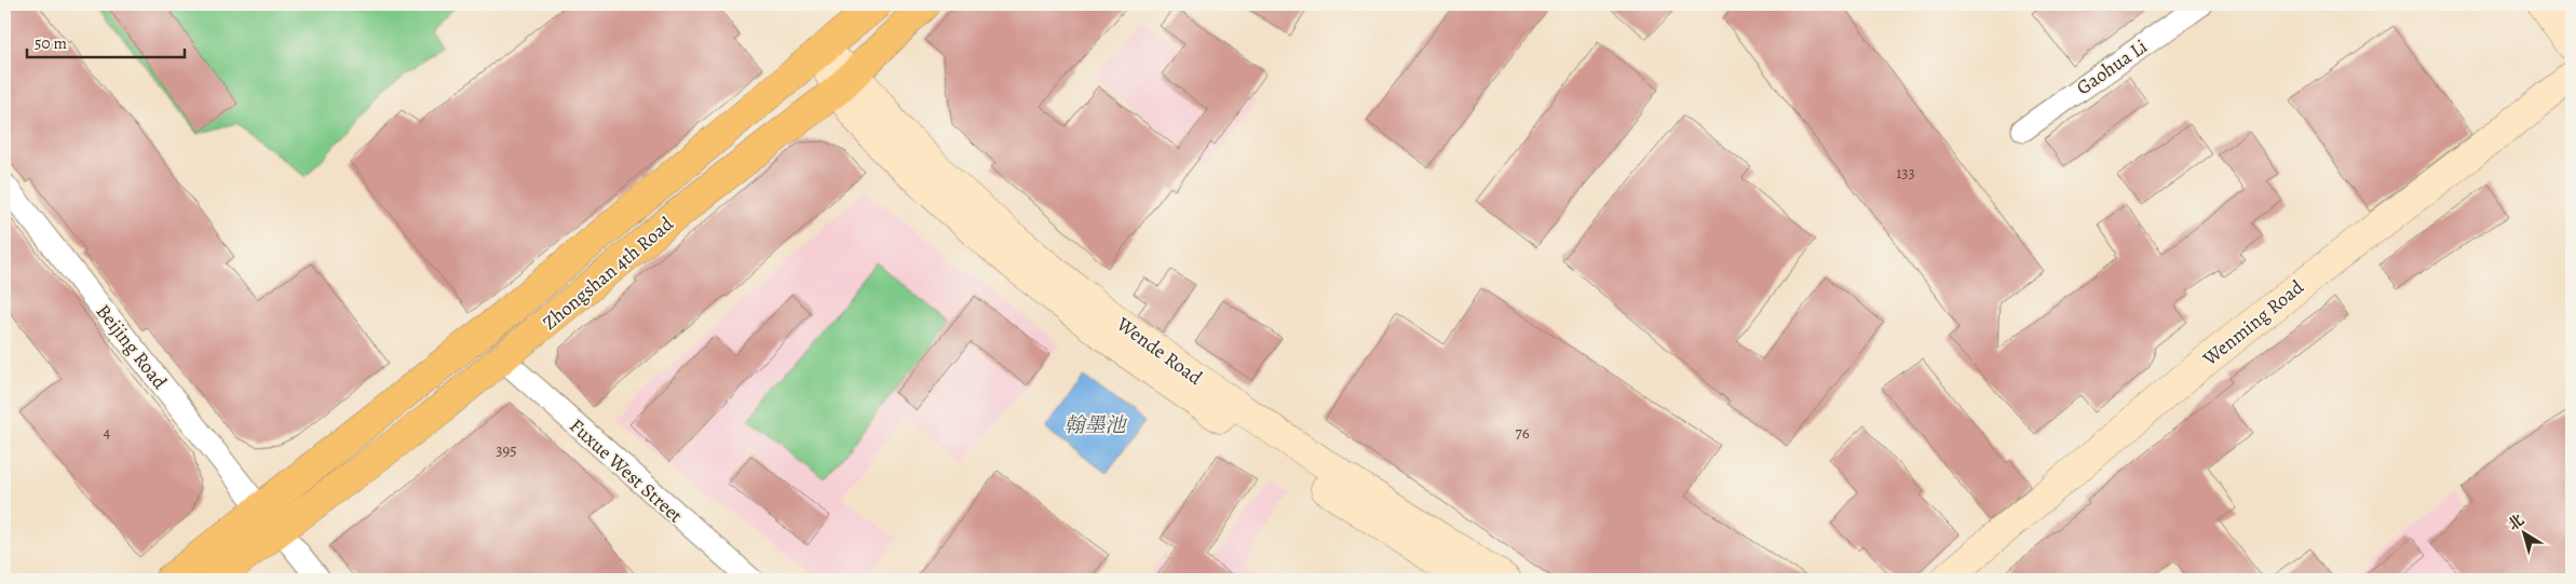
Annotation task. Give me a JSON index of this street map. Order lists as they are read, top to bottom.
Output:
{
  "streets": {
    "main road": ["Zhongshan 4th Road", "Wenming Road", "Wende Road"],
    "street": ["Gaohua Li", "Beijing Road", "Fuxue West Street"]
  },
  "crossings": [
    ["Zhongshan 4th Road", "Beijing Road"],
    ["Zhongshan 4th Road", "Wende Road"],
    ["Zhongshan 4th Road", "Fuxue West Street"]
  ],
  "water": ["翰墨池"],
  "house_numbers": [
    "133",
    "4",
    "76",
    "395"
  ],
  "scale_bar": "50 m",
  "north": "top left"
}
